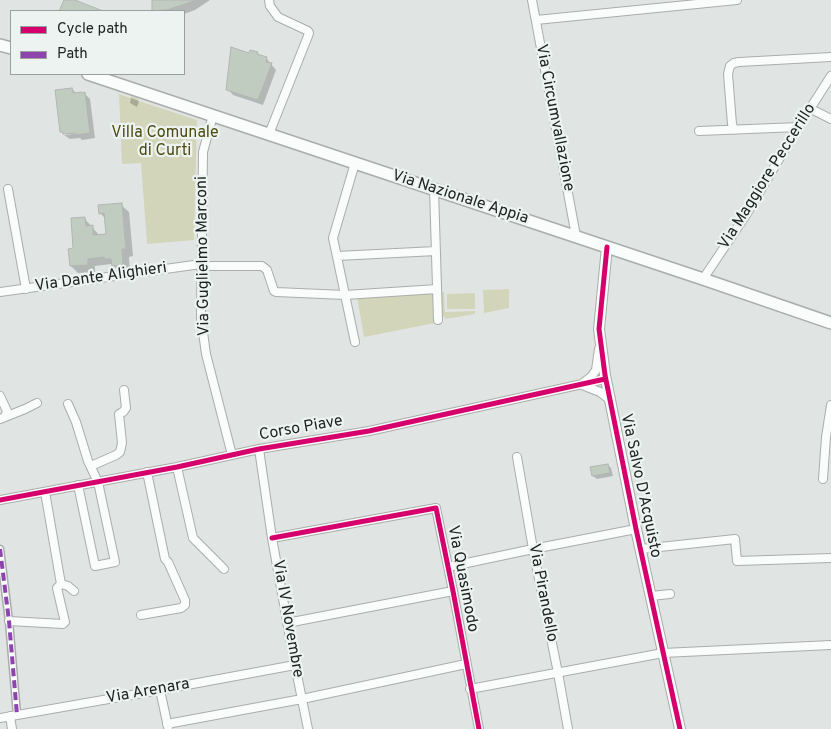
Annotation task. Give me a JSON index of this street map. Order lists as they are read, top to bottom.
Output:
{
  "streets": {
    "main road": ["Via Nazionale Appia"],
    "street": [
      "Via Circumvallazione",
      "Via Maggiore Peccerillo",
      "Via Guglielmo Marconi",
      "Via Dante Alighieri",
      "Corso Piave",
      "Via Salvo D'Acquisto",
      "Via Quasimodo",
      "Via Pirandello",
      "Via IV Novembre",
      "Via Arenara"
    ]
  },
  "crossings": [
    ["Via Circumvallazione", "Via Nazionale Appia"],
    ["Via Maggiore Peccerillo", "Via Nazionale Appia"],
    ["Via Nazionale Appia", "Via Guglielmo Marconi"],
    ["Via Nazionale Appia", "Via Salvo D'Acquisto"],
    ["Via Guglielmo Marconi", "Via Dante Alighieri"],
    ["Via Guglielmo Marconi", "Corso Piave"],
    ["Corso Piave", "Via Salvo D'Acquisto"],
    ["Corso Piave", "Via IV Novembre"],
    ["Via Quasimodo", "Via IV Novembre"],
    ["Via IV Novembre", "Via Arenara"]
  ],
  "parks": ["Villa Comunale di Curti"],
  "legend": ["Cycle path", "Path"]
}
